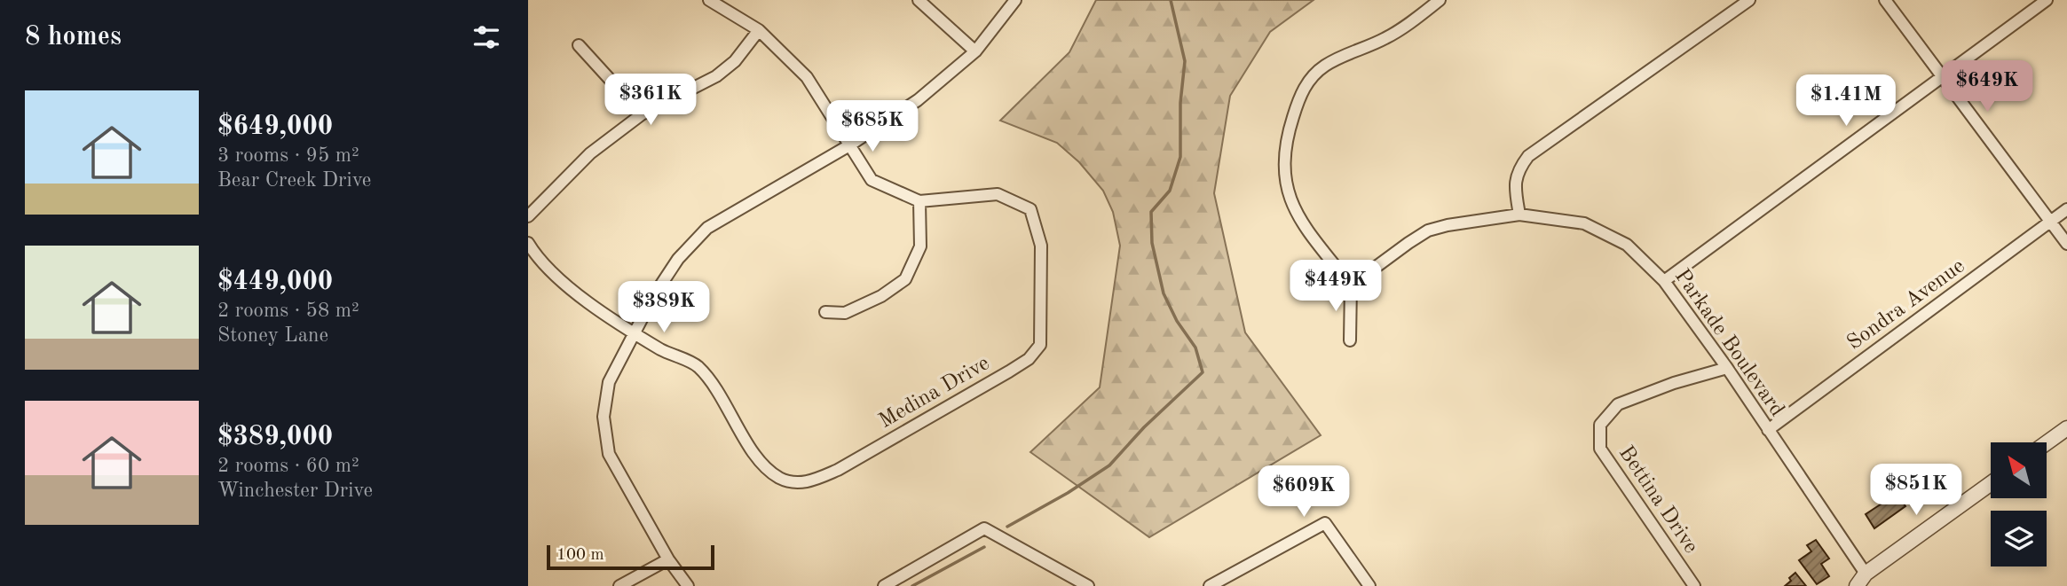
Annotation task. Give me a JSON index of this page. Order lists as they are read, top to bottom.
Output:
{
  "streets": {
    "street": [
      "Sondra Avenue",
      "Parkade Boulevard",
      "Medina Drive",
      "Bettina Drive"
    ]
  },
  "crossings": [
    ["Sondra Avenue", "Parkade Boulevard"],
    ["Parkade Boulevard", "Bettina Drive"]
  ],
  "scale_bar": "100 m",
  "north": "top left",
  "page": {
    "heading": "8 homes",
    "price": [
      "$649K",
      "$361K",
      "$1.41M",
      "$685K",
      "$449K",
      "$389K",
      "$851K",
      "$609K"
    ],
    "list": [
      {
        "name": "$649,000",
        "note": "3 rooms · 95 m² · Bear Creek Drive"
      },
      {
        "name": "$449,000",
        "note": "2 rooms · 58 m² · Stoney Lane"
      },
      {
        "name": "$389,000",
        "note": "2 rooms · 60 m² · Winchester Drive"
      }
    ],
    "scale": "100 m"
  }
}
